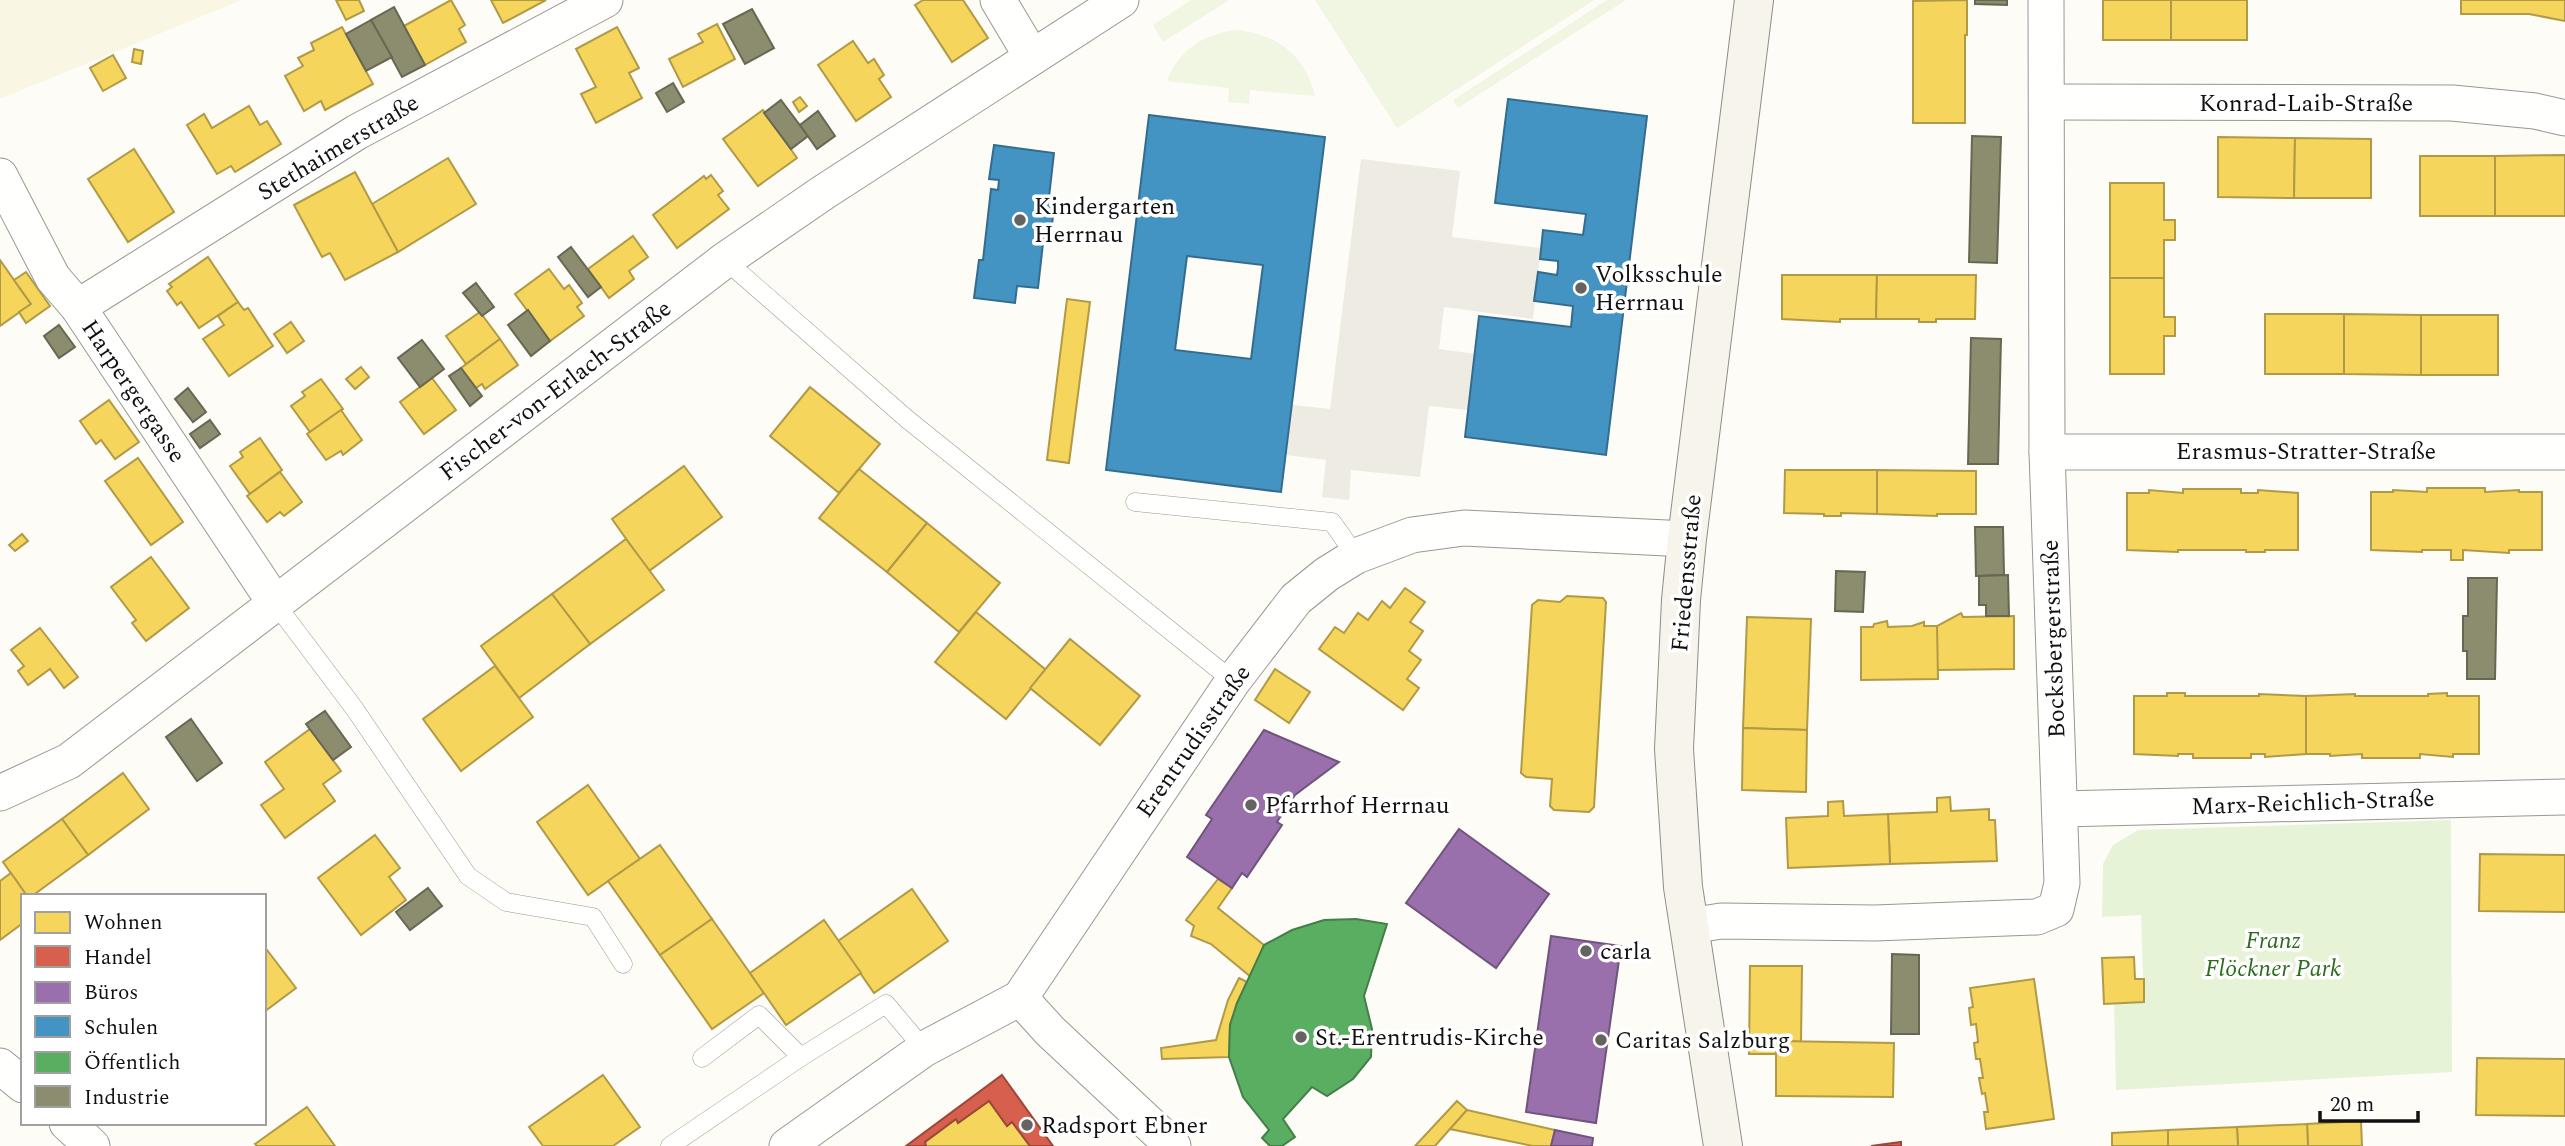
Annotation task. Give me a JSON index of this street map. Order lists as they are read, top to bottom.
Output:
{
  "streets": {
    "street": [
      "Konrad-Laib-Straße",
      "Stethaimerstraße",
      "Fischer-von-Erlach-Straße",
      "Harpergergasse",
      "Erasmus-Stratter-Straße",
      "Friedensstraße",
      "Bocksbergerstraße",
      "Erentrudisstraße",
      "Marx-Reichlich-Straße"
    ]
  },
  "crossings": [
    ["Konrad-Laib-Straße", "Bocksbergerstraße"],
    ["Stethaimerstraße", "Harpergergasse"],
    ["Fischer-von-Erlach-Straße", "Harpergergasse"],
    ["Erasmus-Stratter-Straße", "Bocksbergerstraße"],
    ["Friedensstraße", "Bocksbergerstraße"],
    ["Friedensstraße", "Erentrudisstraße"],
    ["Bocksbergerstraße", "Marx-Reichlich-Straße"]
  ],
  "parks": ["Franz Flöckner Park"],
  "places": [
    "Kindergarten Herrnau",
    "Volksschule Herrnau",
    "Pfarrhof Herrnau",
    "carla",
    "St.-Erentrudis-Kirche",
    "Caritas Salzburg",
    "Radsport Ebner"
  ],
  "legend": [
    "Wohnen",
    "Handel",
    "Büros",
    "Schulen",
    "Öffentlich",
    "Industrie"
  ],
  "scale_bar": "20 m"
}
